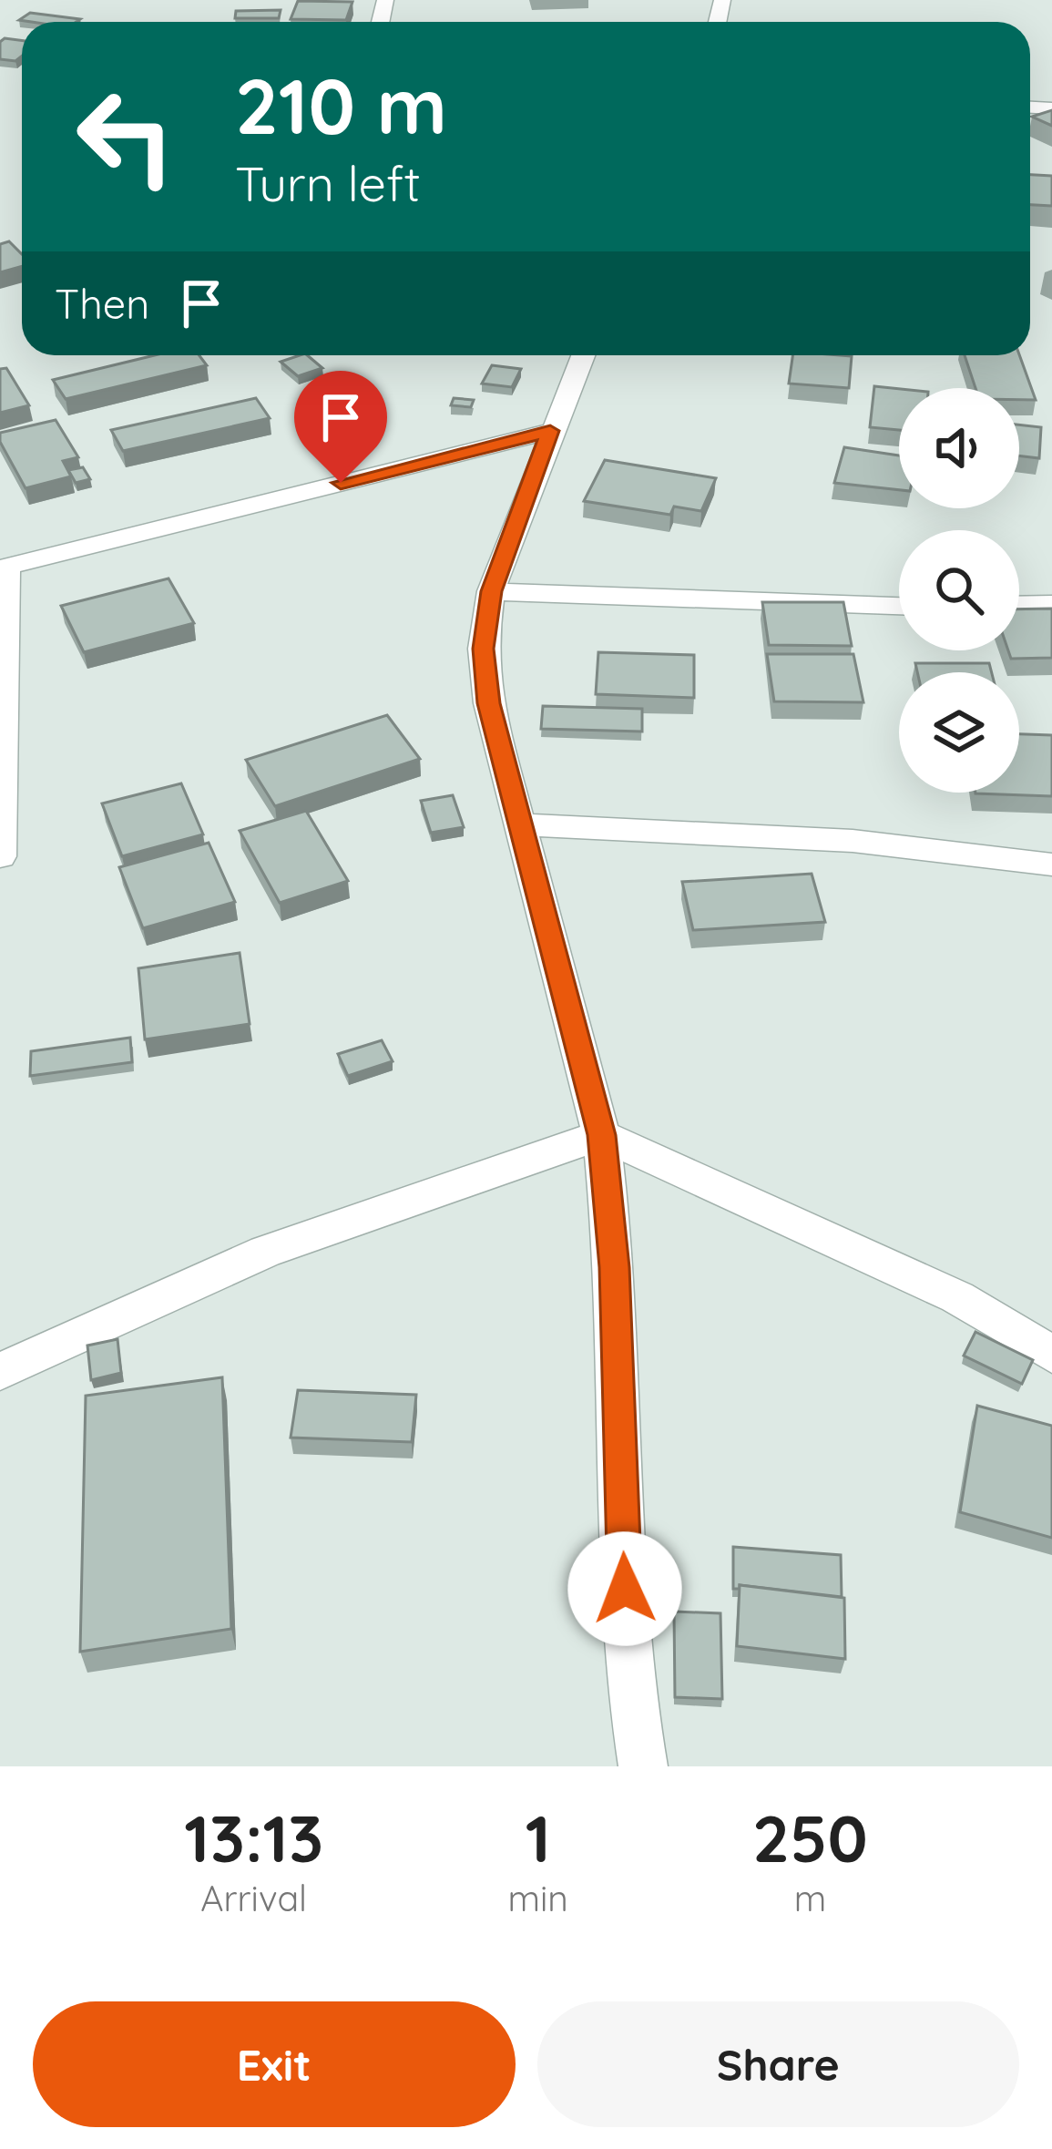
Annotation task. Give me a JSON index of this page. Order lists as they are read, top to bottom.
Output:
{
  "page": {
    "turn": ["210 m", "Turn left"],
    "then": "Then",
    "eta": [
      "13:13",
      "Arrival",
      "1",
      "min",
      "250",
      "m"
    ],
    "buttons": ["Exit", "Share"]
  }
}
